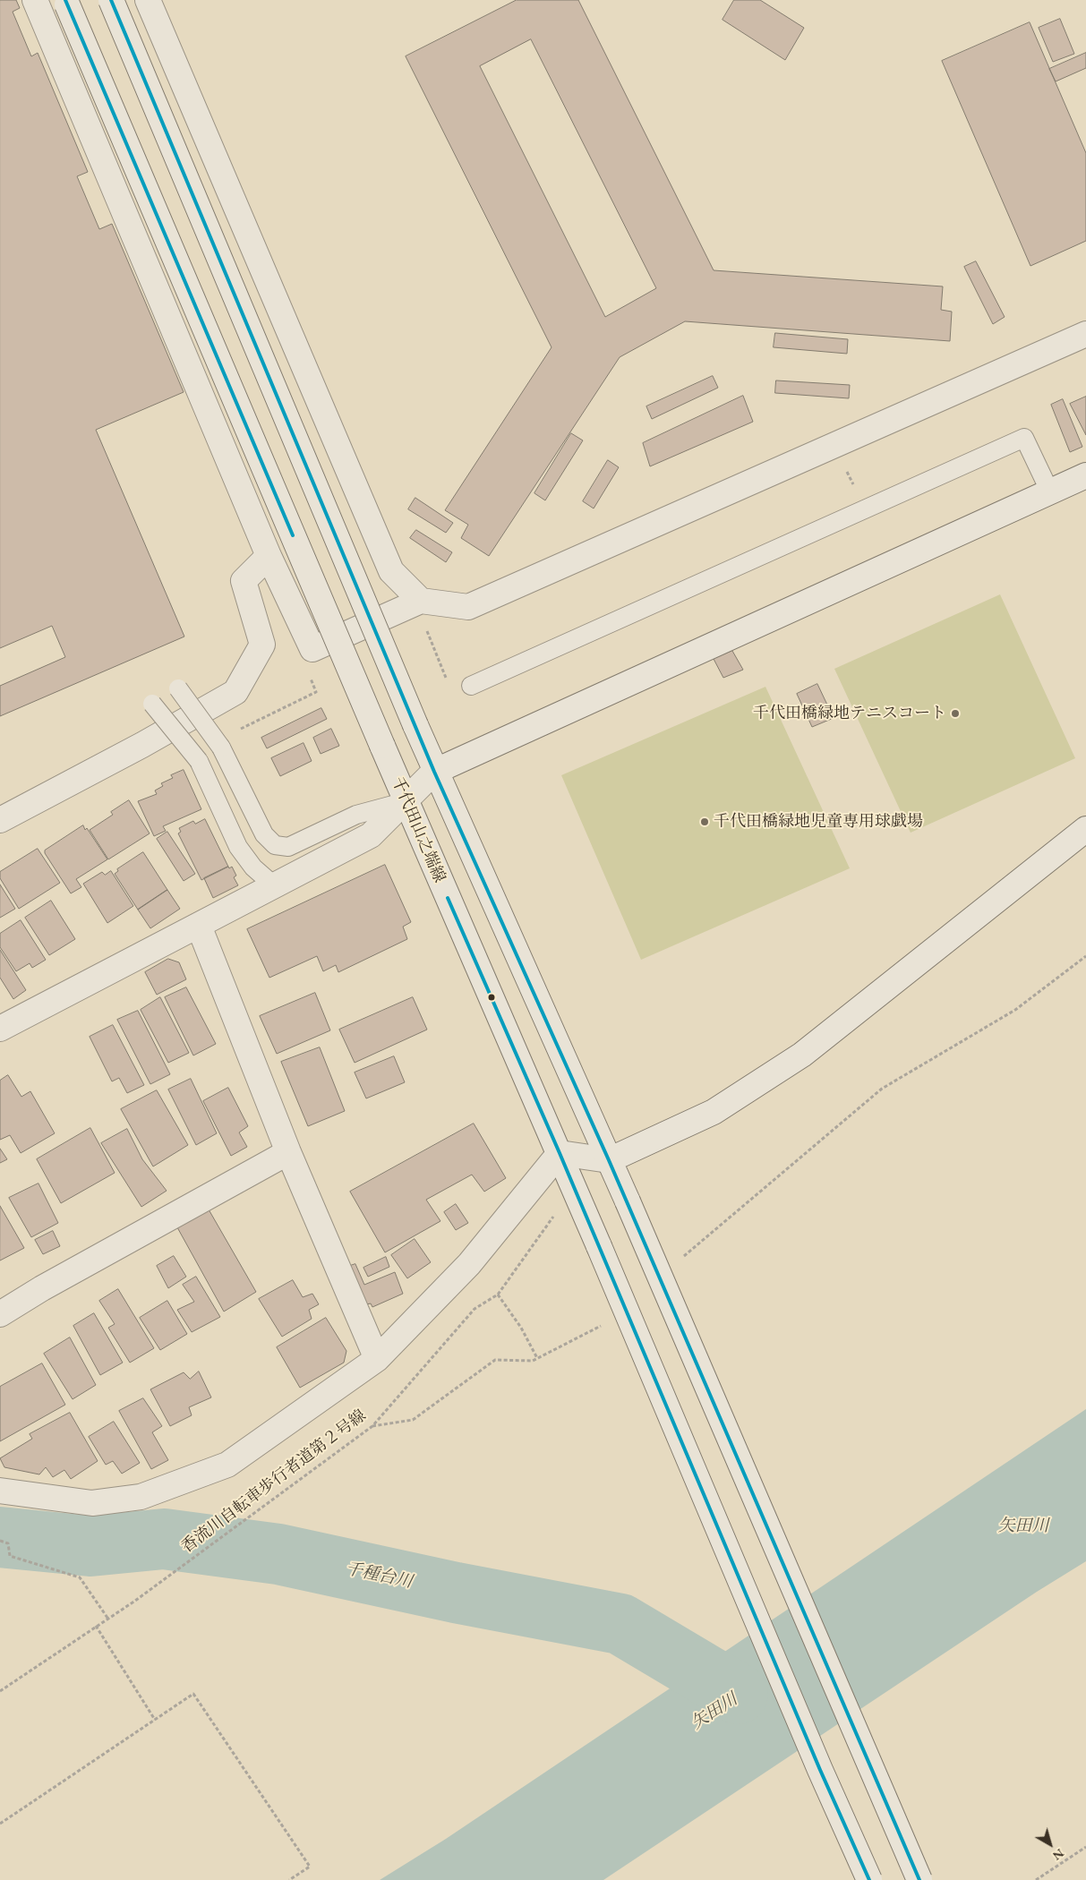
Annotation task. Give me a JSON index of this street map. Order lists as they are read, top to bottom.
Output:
{
  "streets": {
    "street": ["千代田山之端線"],
    "path": ["香流川自転車歩行者道第２号線"]
  },
  "crossings": [
    ["千代田山之端線", "香流川自転車歩行者道第２号線"]
  ],
  "water": ["矢田川", "千種台川"],
  "places": ["千代田橋緑地テニスコート", "千代田橋緑地児童専用球戯場"],
  "north": "bottom right"
}
